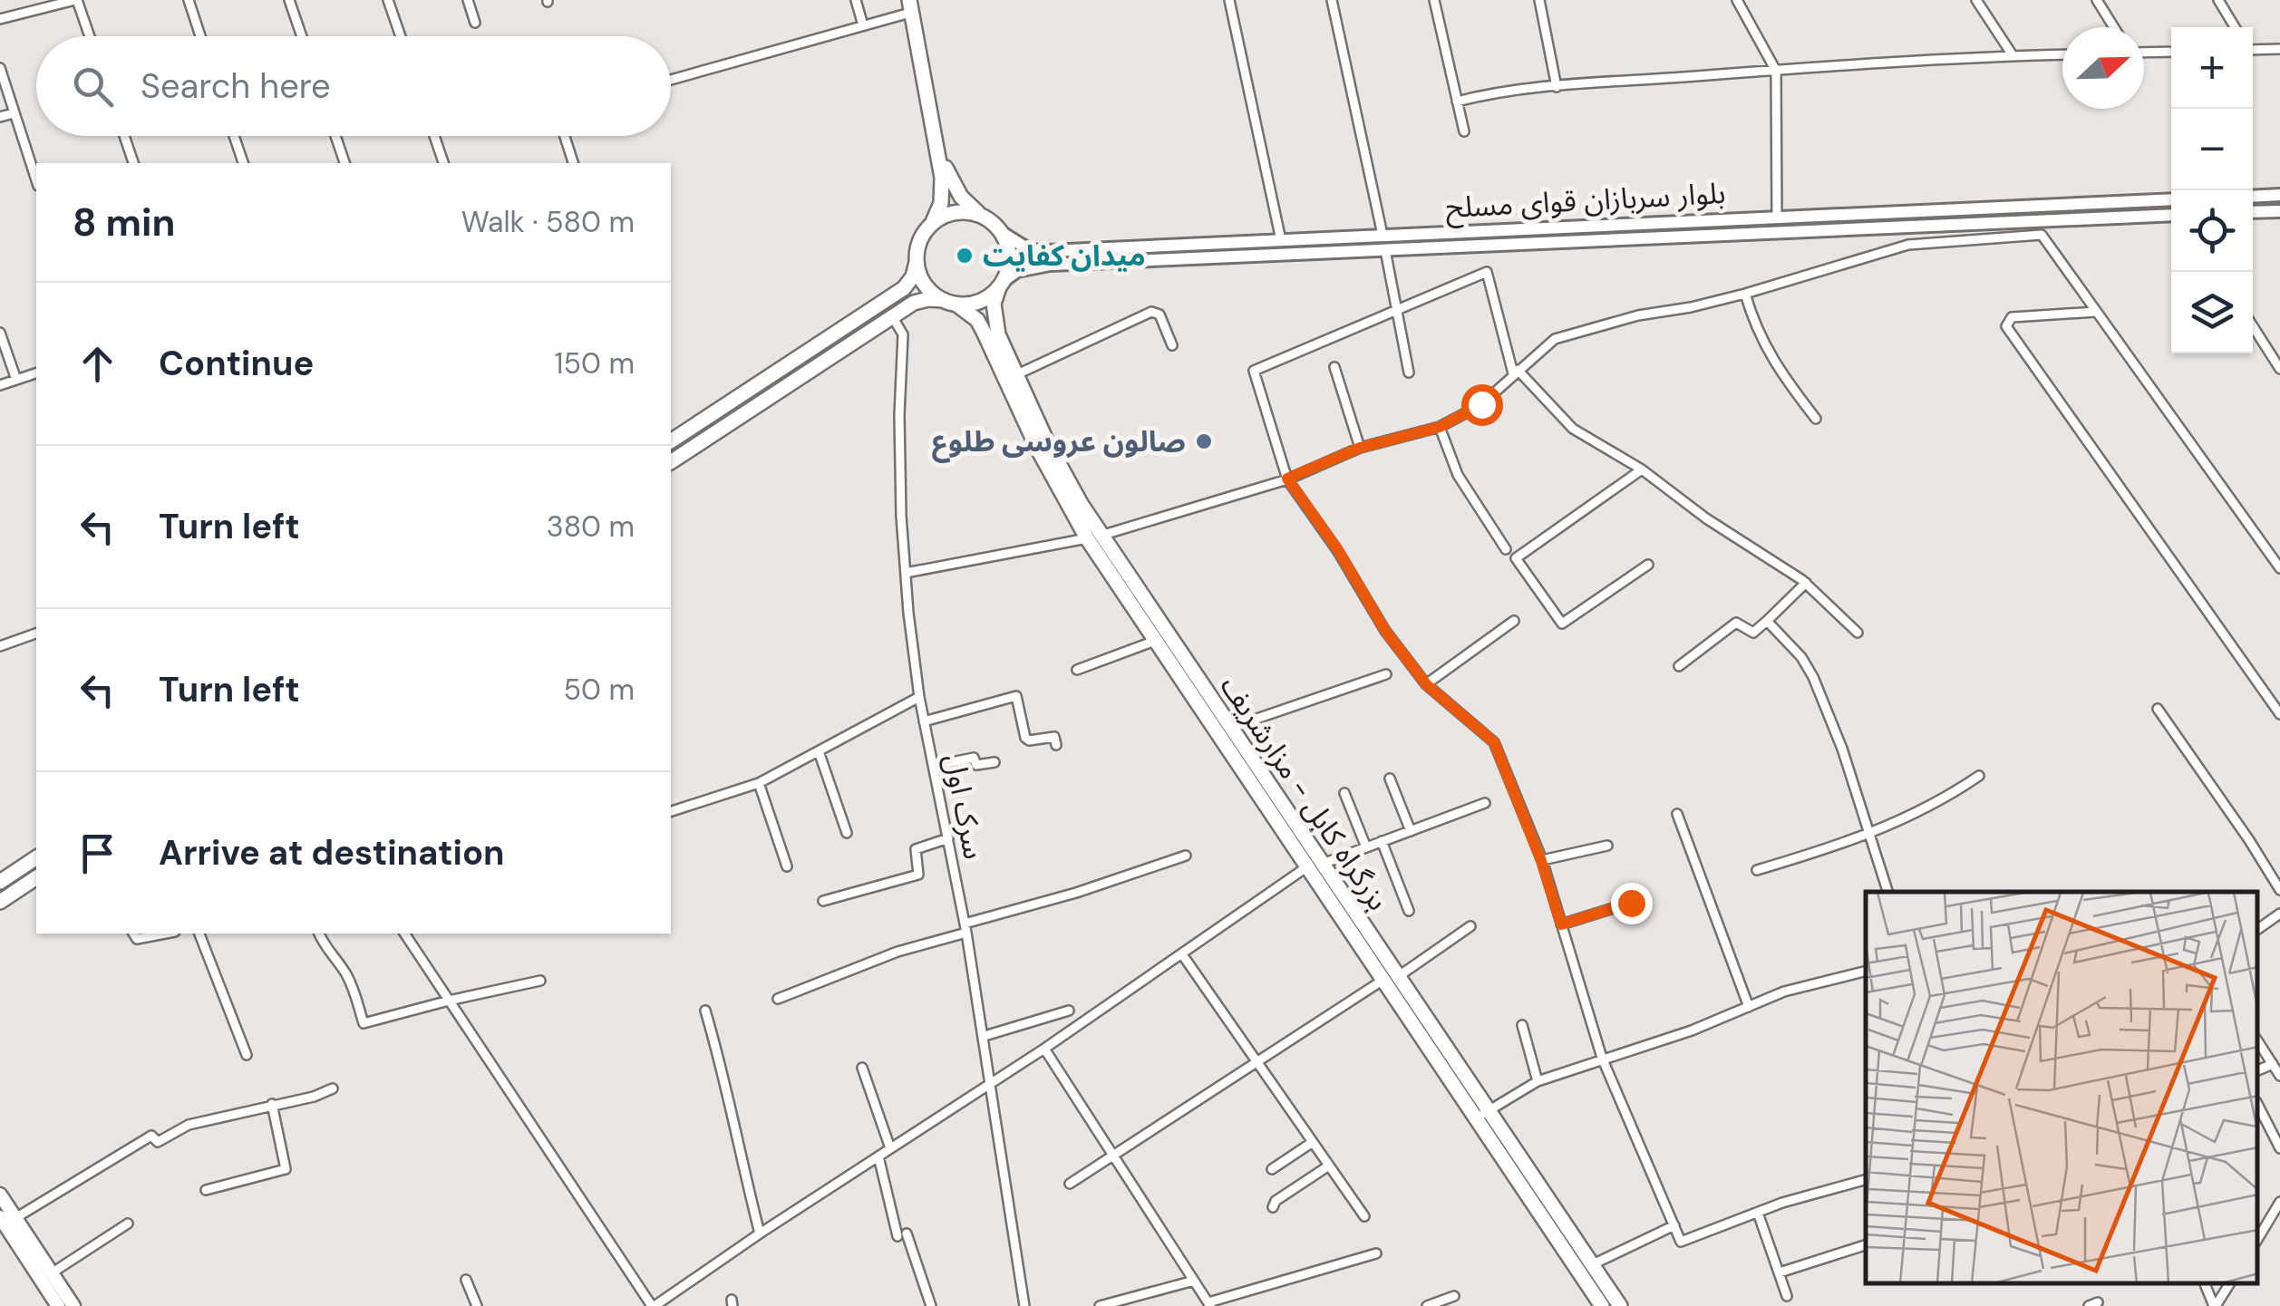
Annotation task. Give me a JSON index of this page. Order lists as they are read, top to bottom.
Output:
{
  "streets": {
    "highway": ["بزرگراه کابل - مزارشریف"],
    "main road": ["بلوار سربازان قوای مسلح"],
    "street": ["سرک اول"]
  },
  "crossings": [
    ["بلوار سربازان قوای مسلح", "بزرگراه کابل - مزارشریف"]
  ],
  "places": ["میدان کفایت", "صالون عروسی طلوع"],
  "north": "right",
  "page": {
    "map_buttons": ["+", "−"],
    "search": "Search here",
    "heading": ["8 min", "Walk · 580 m"],
    "list": [
      ["Continue", "150 m"],
      ["Turn left", "380 m"],
      ["Turn left", "50 m"],
      "Arrive at destination"
    ]
  }
}
